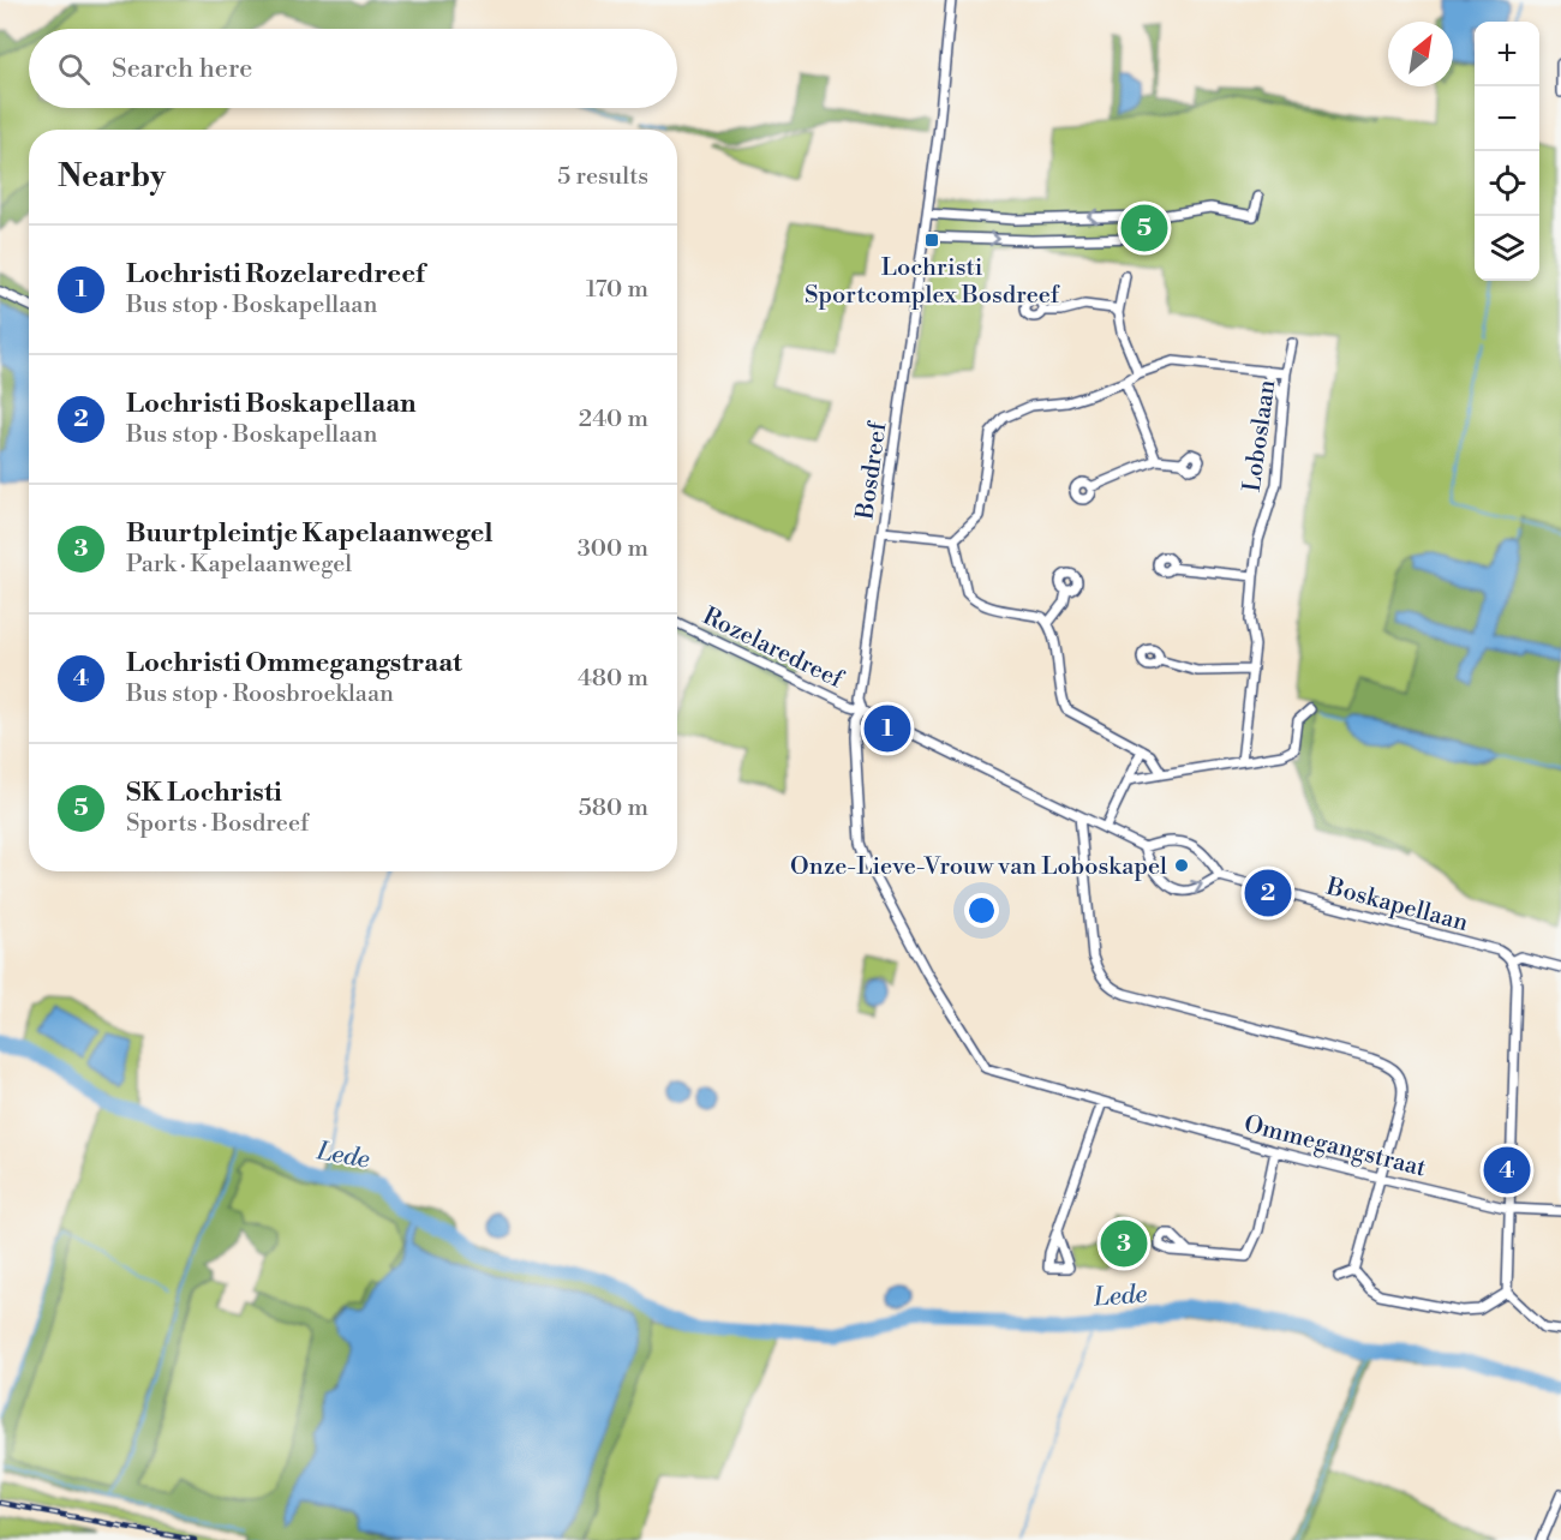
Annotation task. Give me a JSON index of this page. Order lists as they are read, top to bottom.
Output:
{
  "streets": {
    "street": [
      "Loboslaan",
      "Bosdreef",
      "Rozelaredreef",
      "Boskapellaan",
      "Ommegangstraat"
    ]
  },
  "crossings": [
    ["Bosdreef", "Rozelaredreef"],
    ["Bosdreef", "Ommegangstraat"],
    ["Rozelaredreef", "Ommegangstraat"]
  ],
  "water": ["Lede"],
  "places": {
    "transit": ["Lochristi Sportcomplex Bosdreef"],
    "other": ["Onze-Lieve-Vrouw van Loboskapel"]
  },
  "north": "top right",
  "page": {
    "map_buttons": ["+", "−"],
    "search": "Search here",
    "heading": ["Nearby", "5 results"],
    "pins": [
      "5",
      "1",
      "2",
      "4",
      "3"
    ],
    "list": [
      {
        "mark": "1",
        "name": "Lochristi Rozelaredreef",
        "note": "Bus stop · Boskapellaan",
        "value": "170 m"
      },
      {
        "mark": "2",
        "name": "Lochristi Boskapellaan",
        "note": "Bus stop · Boskapellaan",
        "value": "240 m"
      },
      {
        "mark": "3",
        "name": "Buurtpleintje Kapelaanwegel",
        "note": "Park · Kapelaanwegel",
        "value": "300 m"
      },
      {
        "mark": "4",
        "name": "Lochristi Ommegangstraat",
        "note": "Bus stop · Roosbroeklaan",
        "value": "480 m"
      },
      {
        "mark": "5",
        "name": "SK Lochristi",
        "note": "Sports · Bosdreef",
        "value": "580 m"
      }
    ]
  }
}
